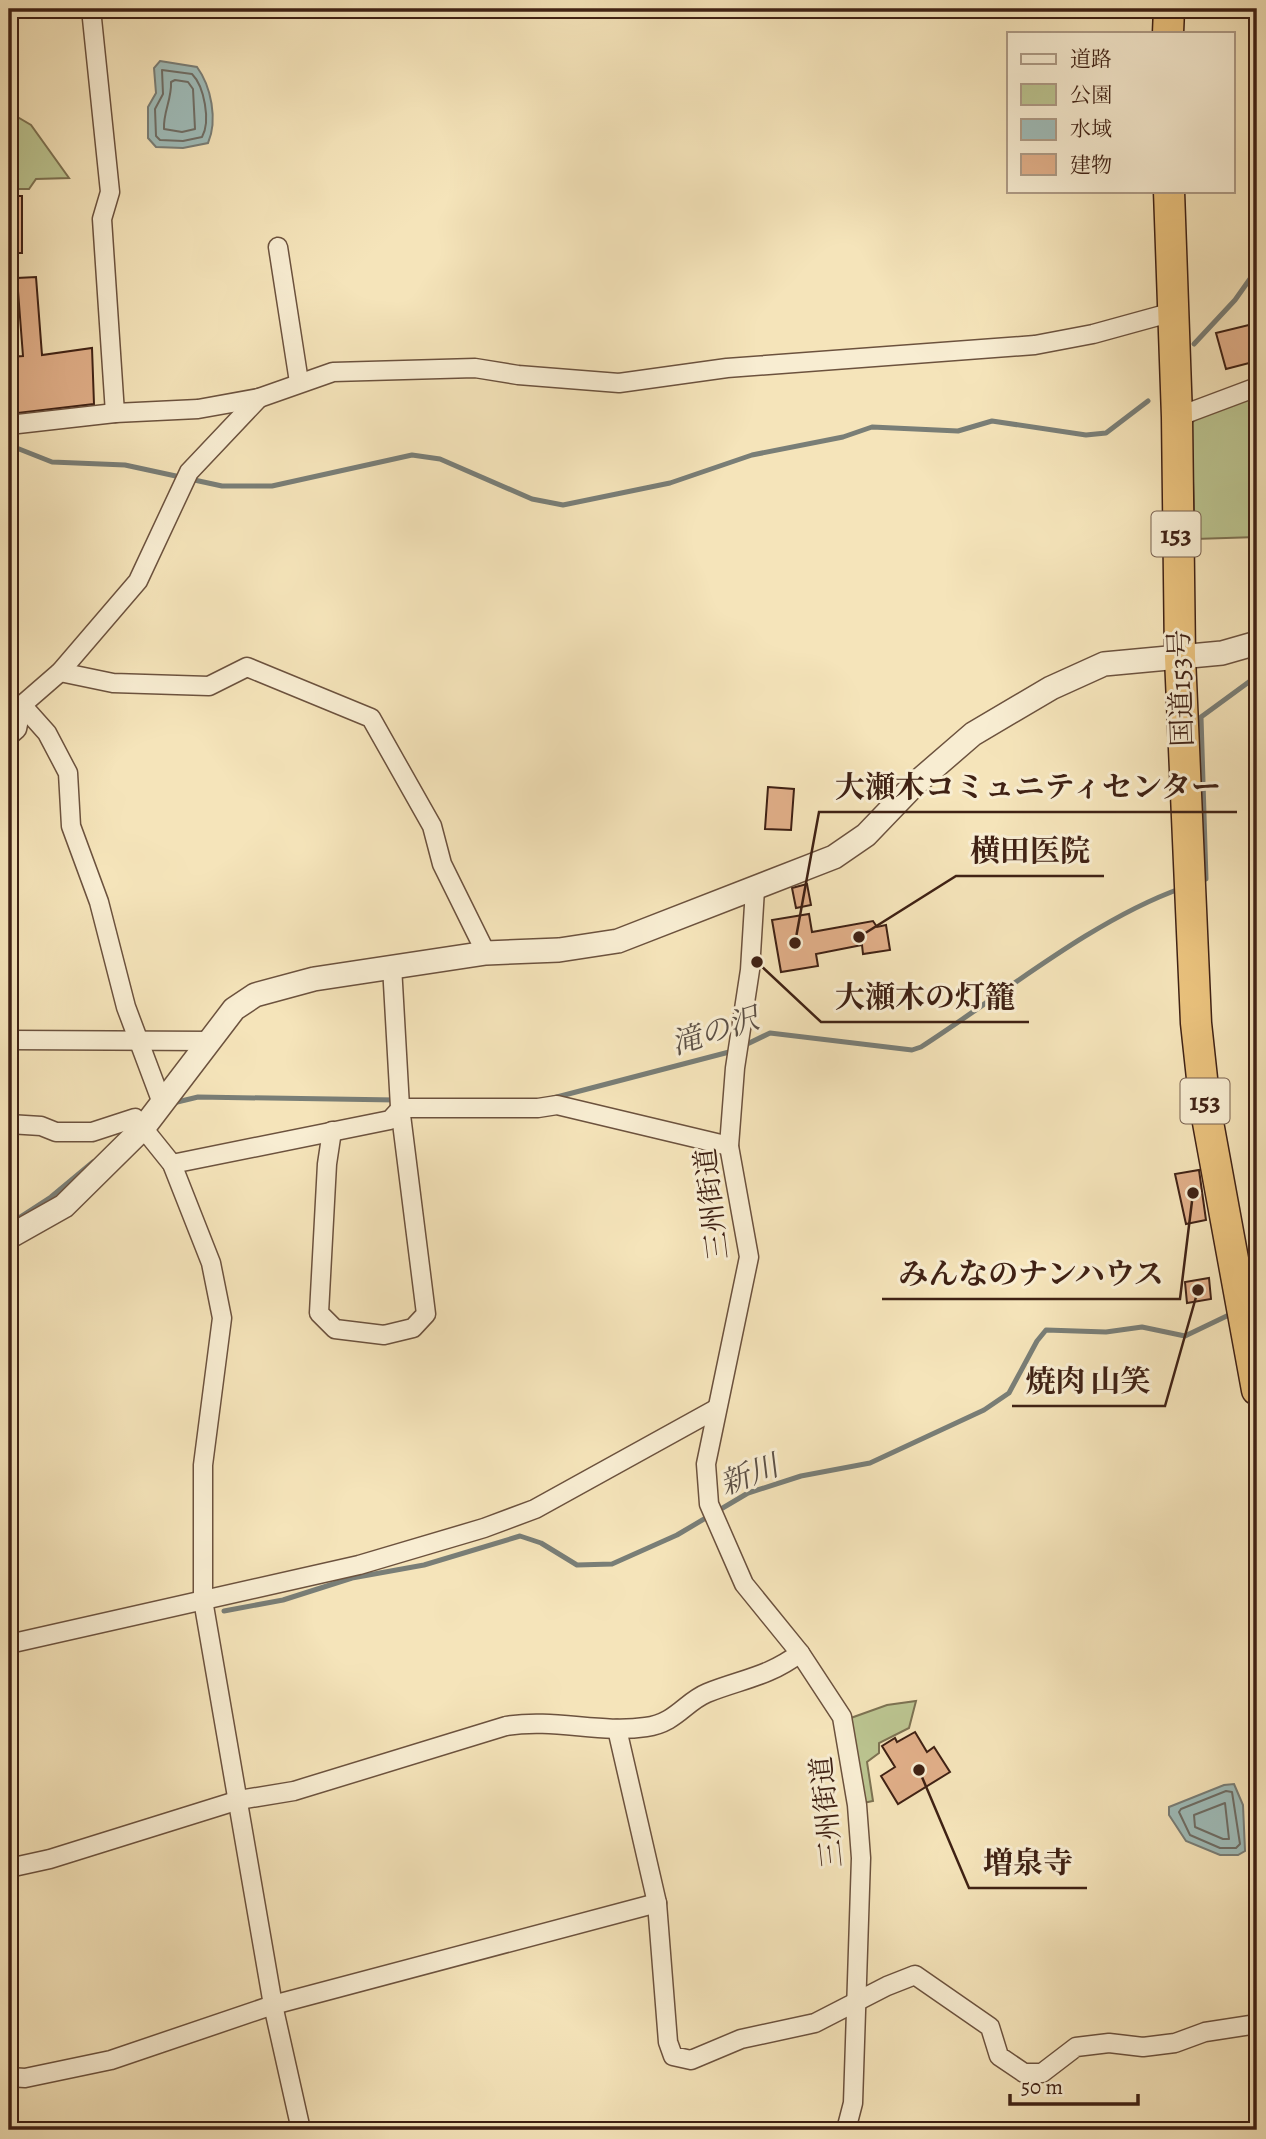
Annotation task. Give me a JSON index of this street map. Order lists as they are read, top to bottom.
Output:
{
  "streets": {
    "highway": ["153", "国道153号"],
    "street": ["三州街道"]
  },
  "water": ["滝の沢", "新川"],
  "places": [
    "横田医院",
    "大瀬木コミュニティセンター",
    "大瀬木の灯籠",
    "みんなのナンハウス",
    "焼肉 山笑",
    "増泉寺"
  ],
  "legend": [
    "道路",
    "公園",
    "水域",
    "建物"
  ],
  "scale_bar": "50 m"
}
